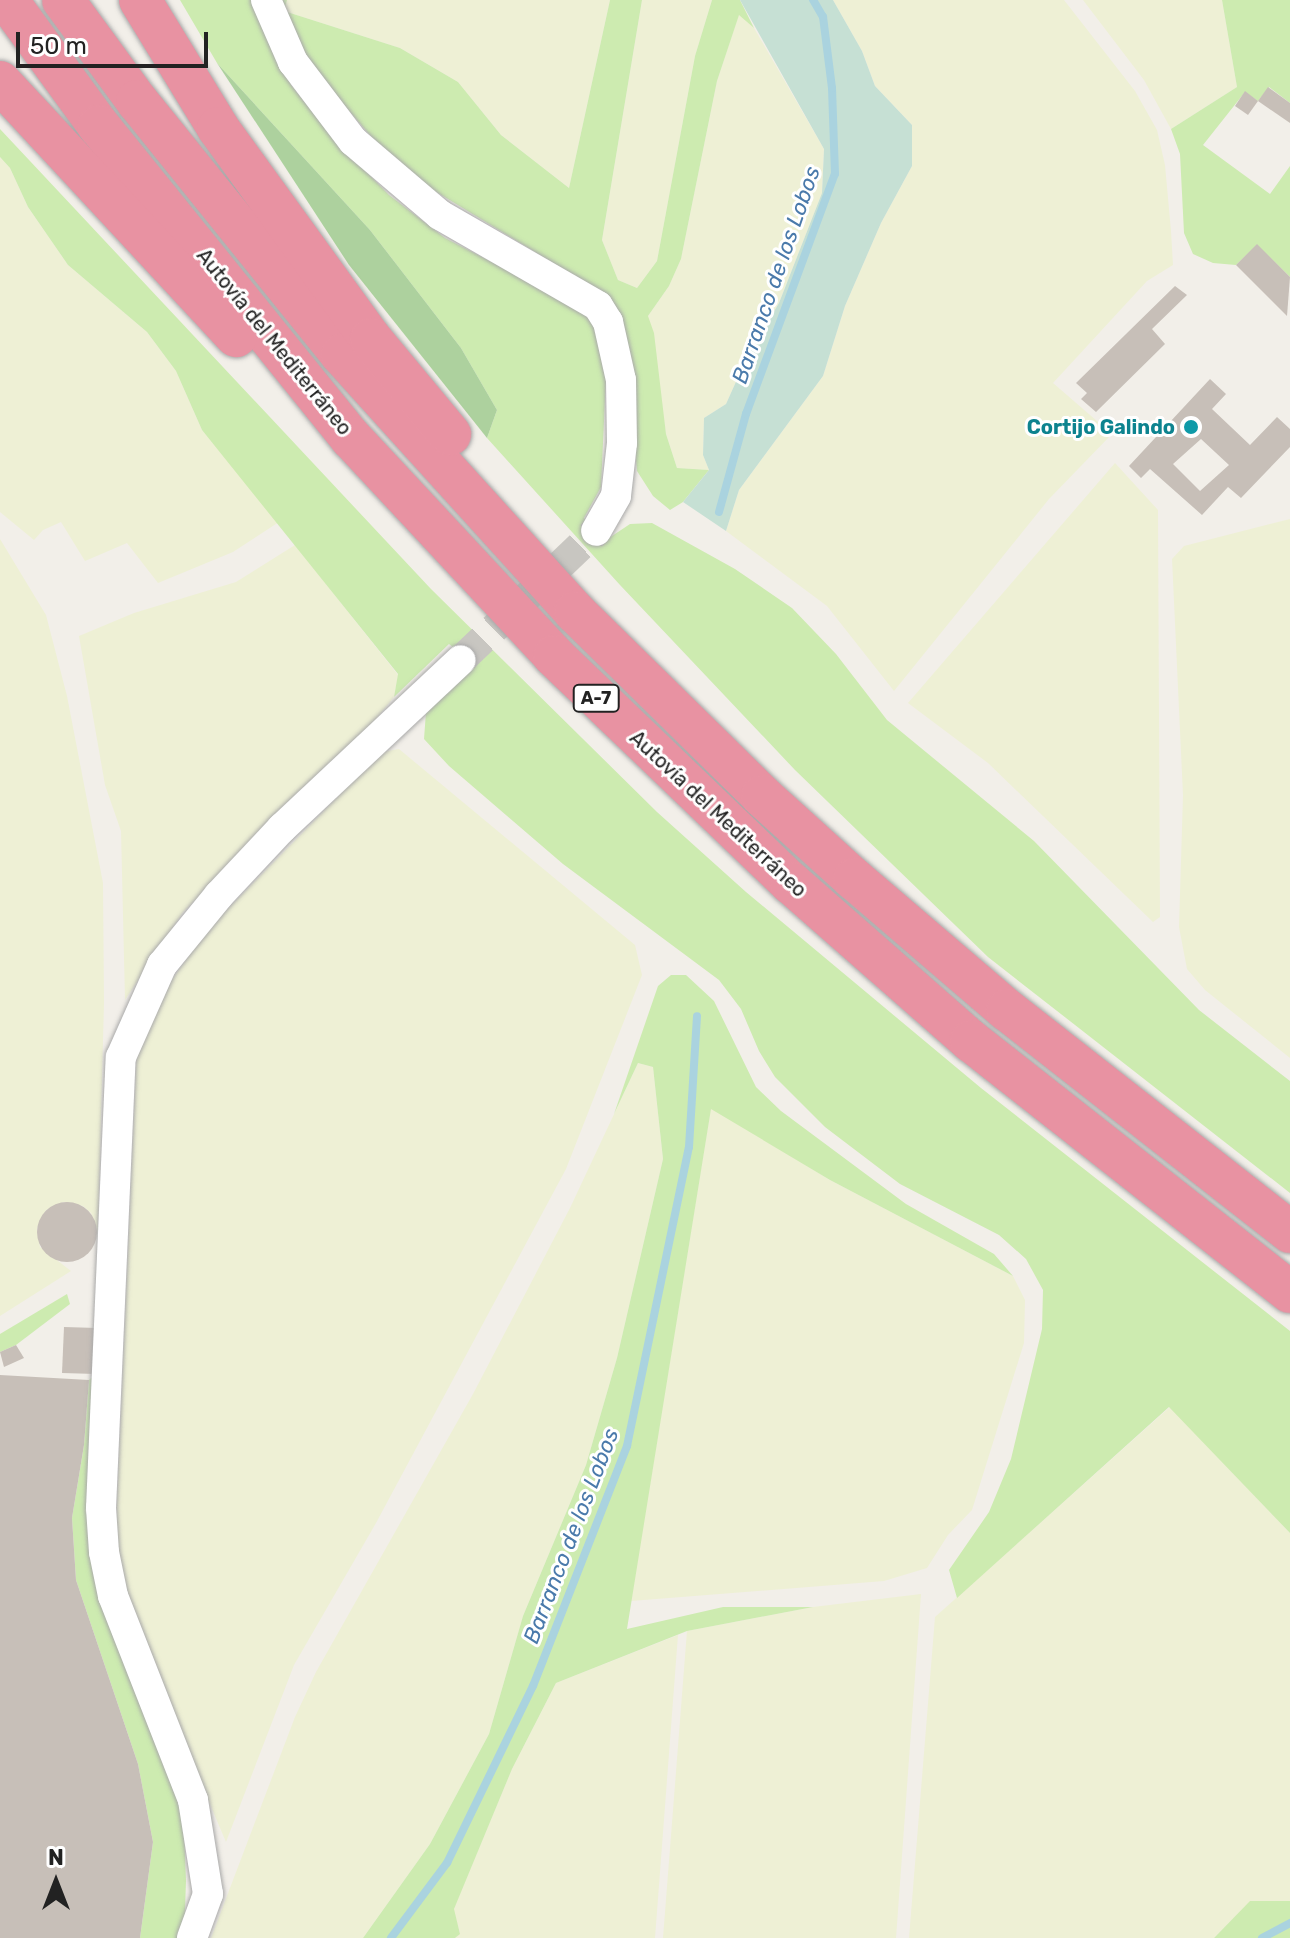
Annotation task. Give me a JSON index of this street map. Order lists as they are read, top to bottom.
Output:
{
  "streets": {
    "highway": ["Autovía del Mediterráneo", "A-7"]
  },
  "water": ["Barranco de los Lobos"],
  "places": ["Cortijo Galindo"],
  "scale_bar": "50 m",
  "north": "top"
}
